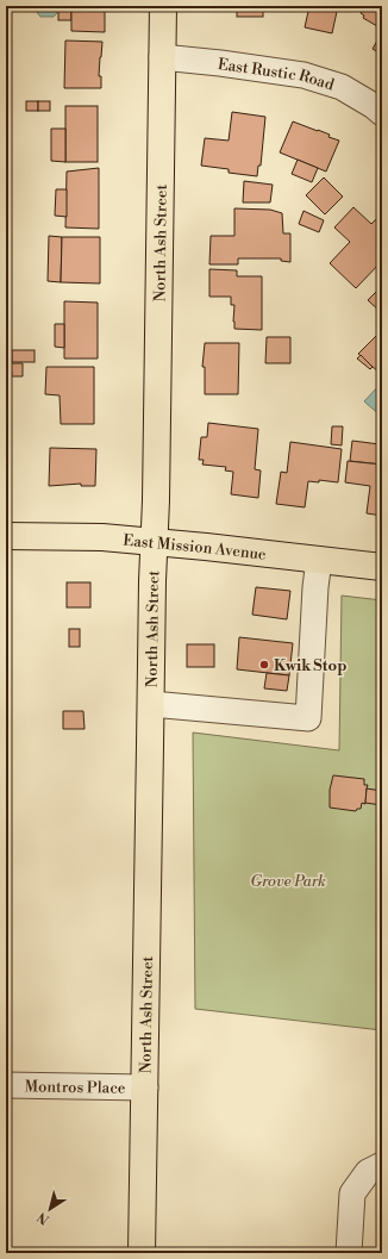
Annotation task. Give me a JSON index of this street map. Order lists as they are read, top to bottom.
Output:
{
  "streets": {
    "main road": ["North Ash Street", "East Mission Avenue"],
    "street": ["East Rustic Road", "Montros Place"]
  },
  "crossings": [
    ["East Rustic Road", "North Ash Street"],
    ["North Ash Street", "East Mission Avenue"],
    ["North Ash Street", "Montros Place"]
  ],
  "parks": ["Grove Park"],
  "places": ["Kwik Stop"],
  "north": "bottom left"
}
